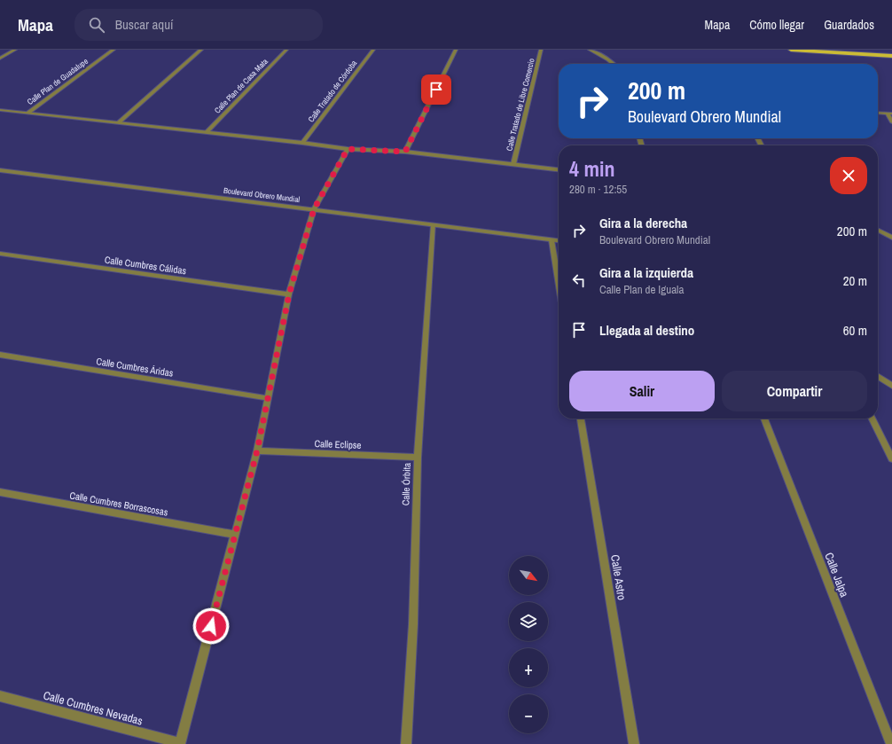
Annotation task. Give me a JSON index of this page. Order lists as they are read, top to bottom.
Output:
{
  "streets": {
    "street": [
      "Calle Plan de Guadalupe",
      "Calle Plan de Casa Mata",
      "Calle Tratado de Córdoba",
      "Calle Tratado de Libre Comercio",
      "Boulevard Obrero Mundial",
      "Calle Cumbres Cálidas",
      "Calle Cumbres Áridas",
      "Calle Eclipse",
      "Calle Órbita",
      "Calle Cumbres Borrascosas",
      "Calle Jalpa",
      "Calle Astro",
      "Calle Cumbres Nevadas"
    ]
  },
  "crossings": [
    ["Boulevard Obrero Mundial", "Calle Órbita"],
    ["Calle Eclipse", "Calle Órbita"]
  ],
  "north": "bottom right",
  "page": {
    "header": "Mapa",
    "search": "Buscar aquí",
    "nav": ["Mapa", "Cómo llegar", "Guardados"],
    "turn": ["200 m", "Boulevard Obrero Mundial"],
    "heading": ["4 min", "280 m · 12:55"],
    "list": [
      {
        "name": "Gira a la derecha",
        "note": "Boulevard Obrero Mundial",
        "value": "200 m"
      },
      {
        "name": "Gira a la izquierda",
        "note": "Calle Plan de Iguala",
        "value": "20 m"
      },
      {
        "name": "Llegada al destino",
        "value": "60 m"
      }
    ],
    "buttons": ["Salir", "Compartir"],
    "map_buttons": ["+", "−"]
  }
}
